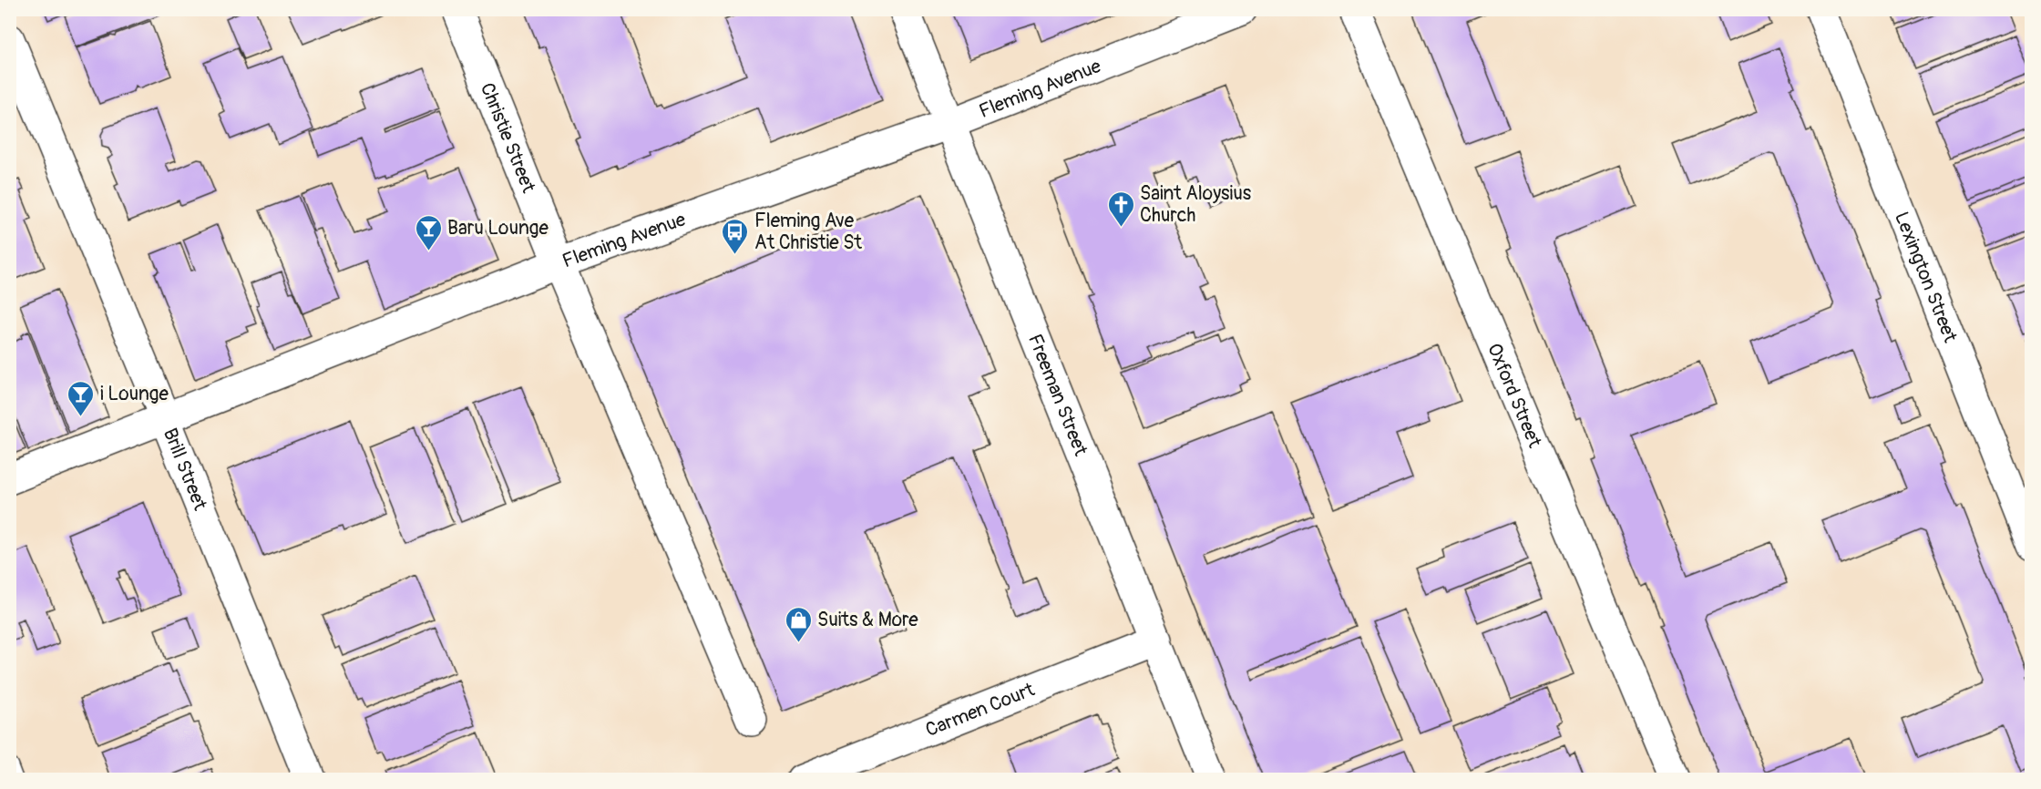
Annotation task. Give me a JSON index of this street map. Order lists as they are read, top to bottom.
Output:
{
  "streets": {
    "street": [
      "Fleming Avenue",
      "Christie Street",
      "Lexington Street",
      "Freeman Street",
      "Oxford Street",
      "Brill Street",
      "Carmen Court"
    ]
  },
  "crossings": [
    ["Fleming Avenue", "Christie Street"],
    ["Fleming Avenue", "Freeman Street"],
    ["Fleming Avenue", "Brill Street"],
    ["Freeman Street", "Carmen Court"]
  ],
  "places": {
    "church": ["Saint Aloysius Church"],
    "bar": ["Baru Lounge", "i Lounge"],
    "bus stop": ["Fleming Ave At Christie St"],
    "shop": ["Suits & More"]
  }
}
